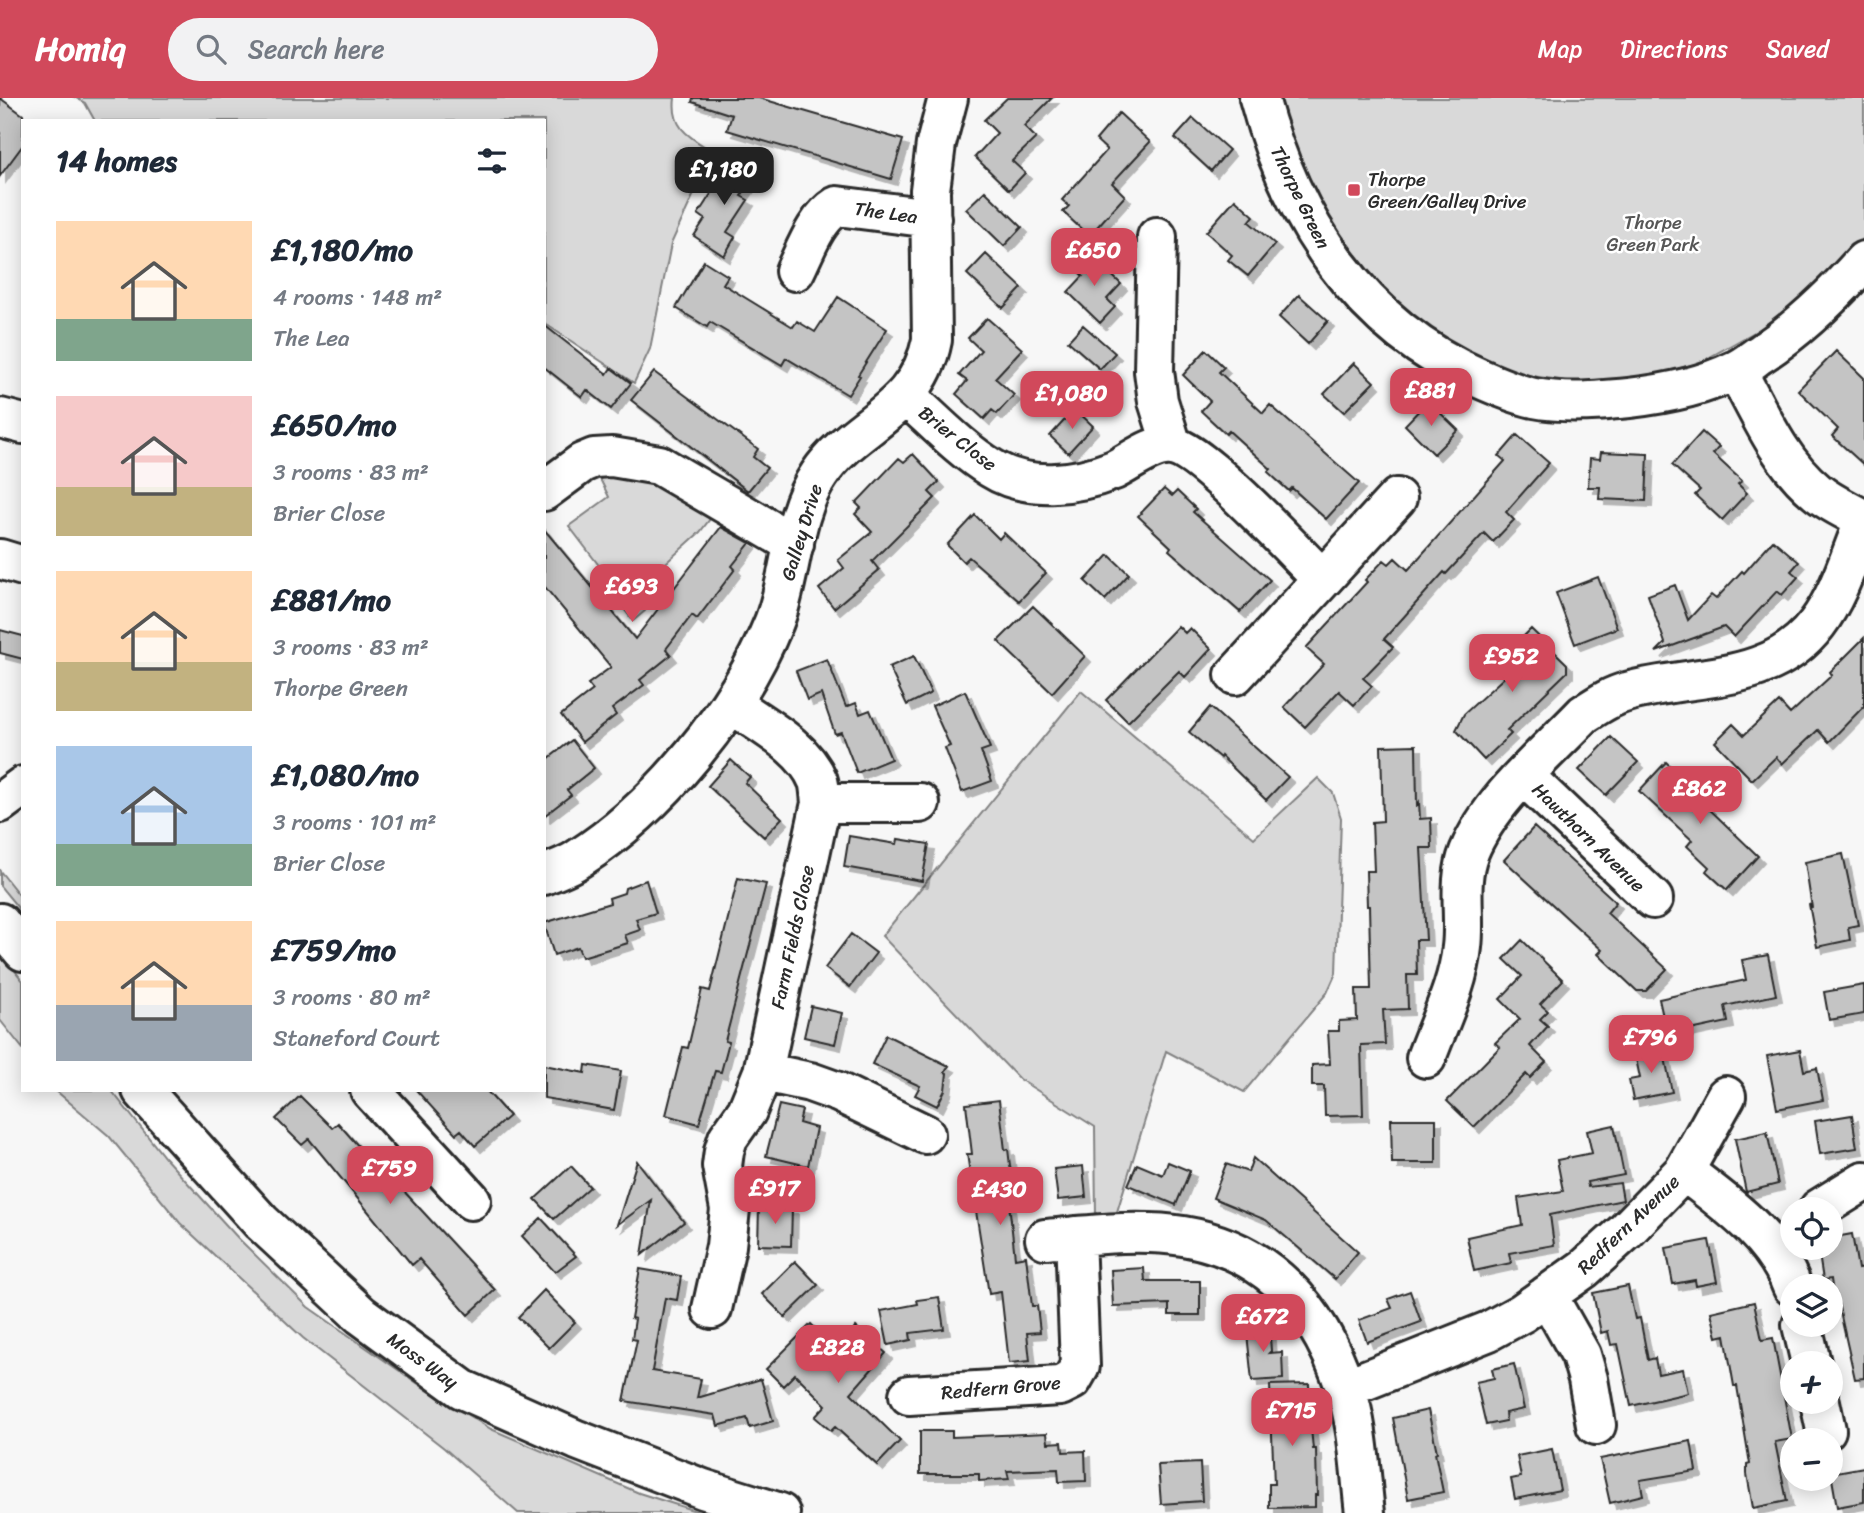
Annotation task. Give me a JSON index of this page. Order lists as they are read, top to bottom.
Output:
{
  "streets": {
    "street": [
      "Thorpe Green",
      "The Lea",
      "Brier Close",
      "Galley Drive",
      "Hawthorn Avenue",
      "Farm Fields Close",
      "Redfern Avenue",
      "Moss Way",
      "Redfern Grove"
    ]
  },
  "crossings": [
    ["The Lea", "Galley Drive"],
    ["Brier Close", "Galley Drive"],
    ["Galley Drive", "Farm Fields Close"],
    ["Redfern Avenue", "Redfern Grove"]
  ],
  "parks": ["Thorpe Green Park"],
  "places": {
    "transit": ["Thorpe Green/Galley Drive"]
  },
  "page": {
    "header": "Homiq",
    "search": "Search here",
    "nav": ["Map", "Directions", "Saved"],
    "heading": "14 homes",
    "price": [
      "£1,180",
      "£650",
      "£881",
      "£1,080",
      "£693",
      "£952",
      "£862",
      "£796",
      "£759",
      "£917",
      "£430",
      "£672",
      "£828",
      "£715"
    ],
    "list": [
      {
        "name": "£1,180/mo",
        "note": "4 rooms · 148 m² · The Lea"
      },
      {
        "name": "£650/mo",
        "note": "3 rooms · 83 m² · Brier Close"
      },
      {
        "name": "£881/mo",
        "note": "3 rooms · 83 m² · Thorpe Green"
      },
      {
        "name": "£1,080/mo",
        "note": "3 rooms · 101 m² · Brier Close"
      },
      {
        "name": "£759/mo",
        "note": "3 rooms · 80 m² · Staneford Court"
      }
    ],
    "map_buttons": ["+", "−"]
  }
}
